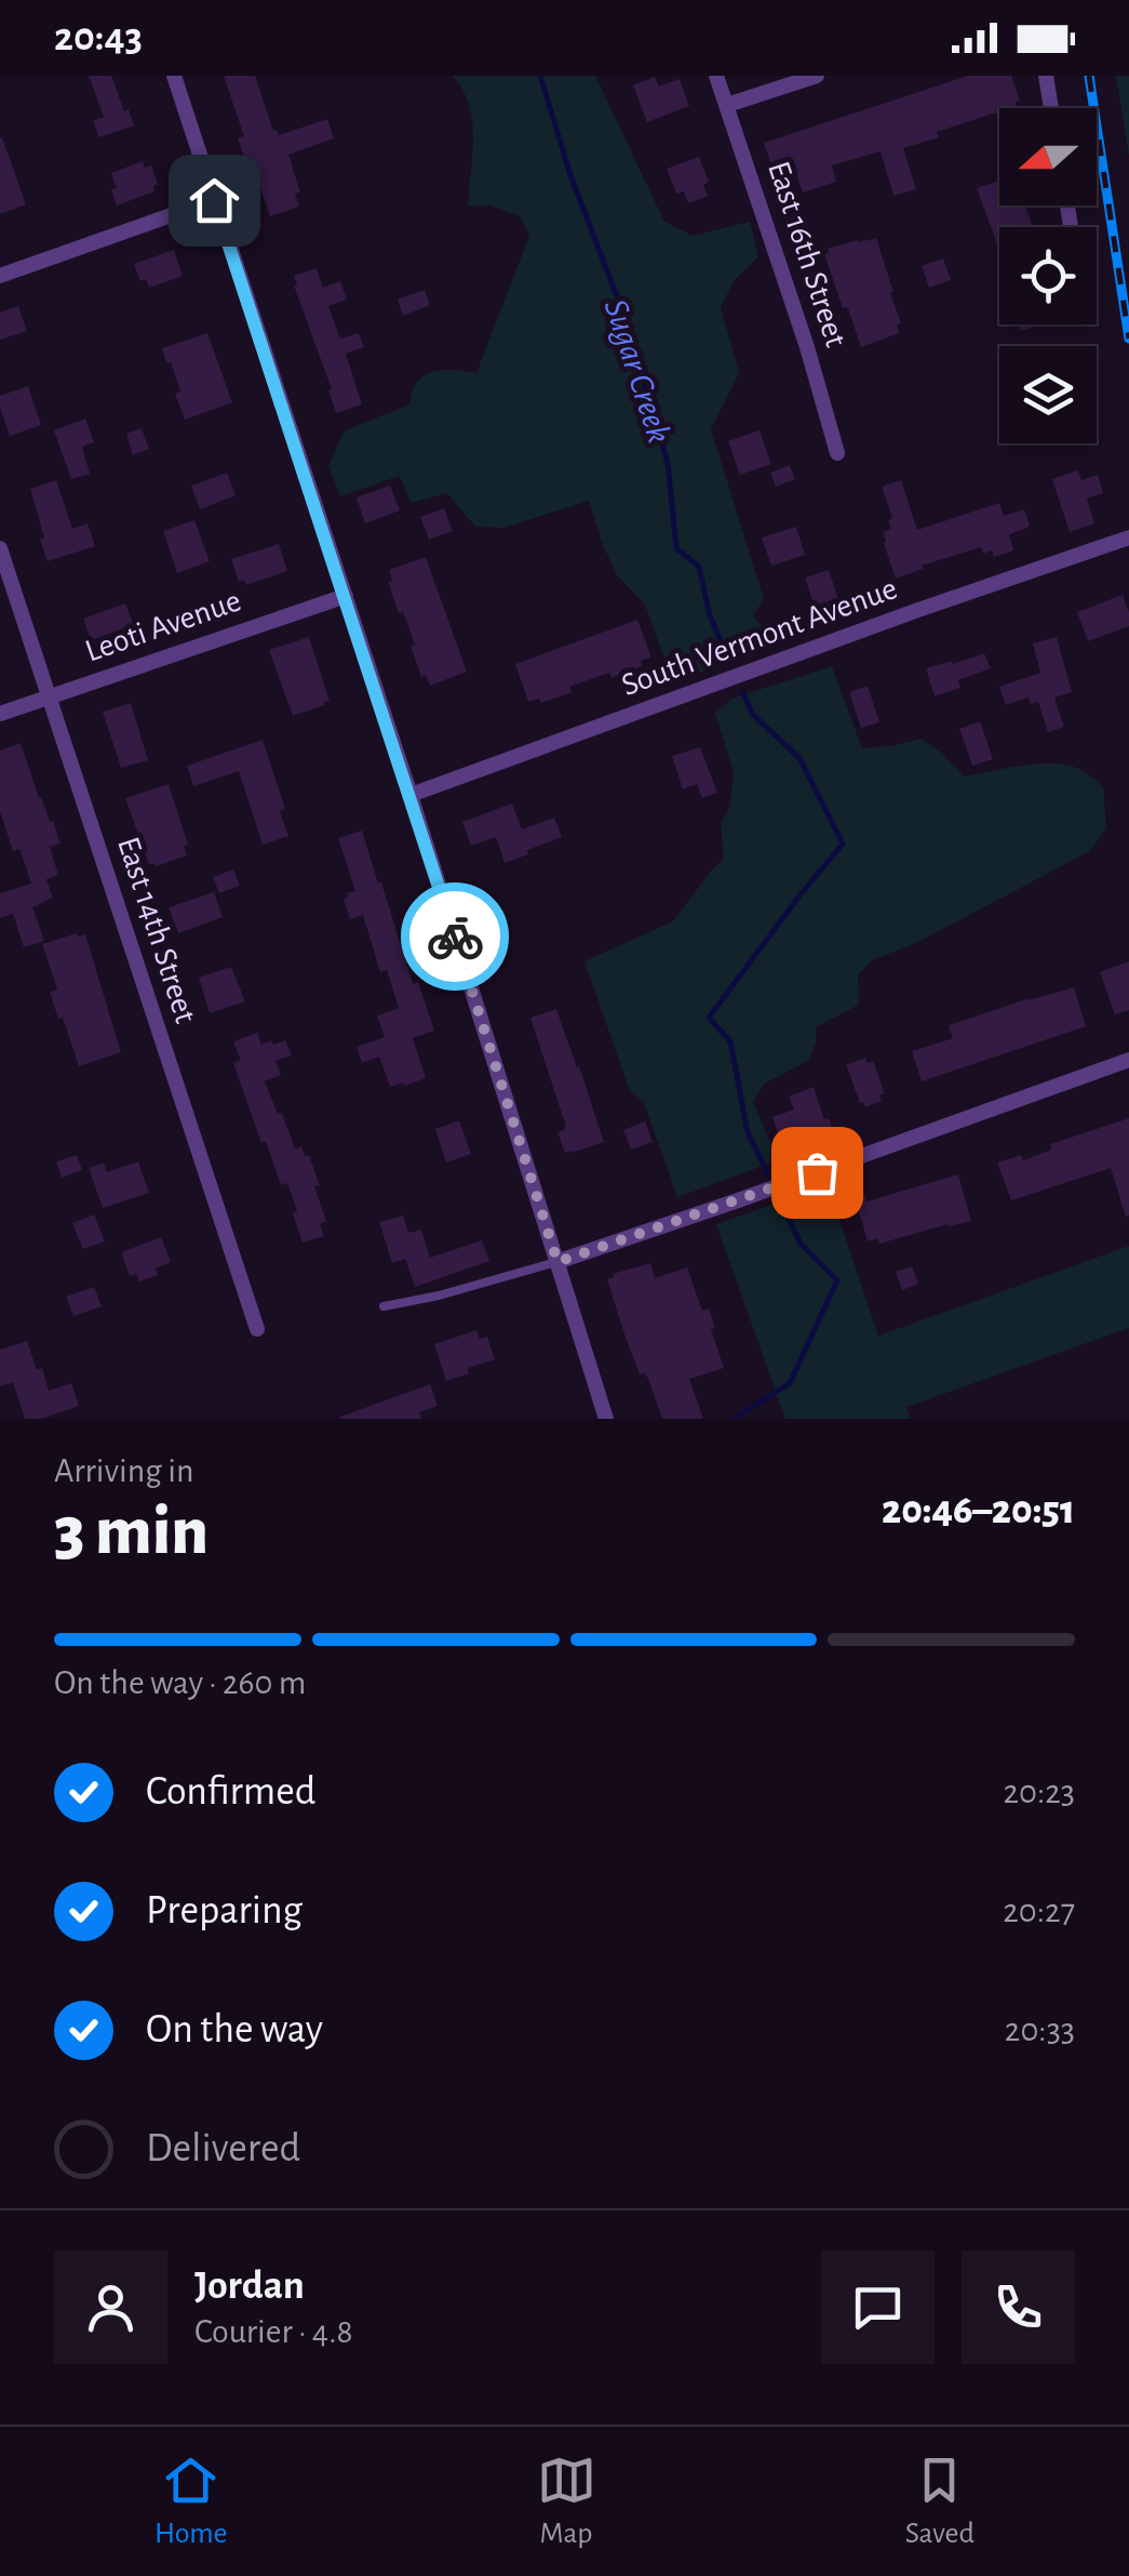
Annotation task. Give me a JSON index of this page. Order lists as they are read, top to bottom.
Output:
{
  "streets": {
    "street": [
      "East 16th Street",
      "Leoti Avenue",
      "South Vermont Avenue",
      "East 14th Street"
    ]
  },
  "crossings": [
    ["Leoti Avenue", "East 14th Street"]
  ],
  "water": ["Sugar Creek"],
  "north": "left",
  "page": {
    "status": "20:43",
    "heading": ["3 min", "Arriving in", "20:46–20:51"],
    "panel": ["Jordan", "Courier · 4.8"],
    "bar": "On the way · 260 m",
    "list": [
      ["Confirmed", "20:23"],
      ["Preparing", "20:27"],
      ["On the way", "20:33"],
      "Delivered"
    ],
    "tabs": ["Home", "Map", "Saved"]
  }
}
